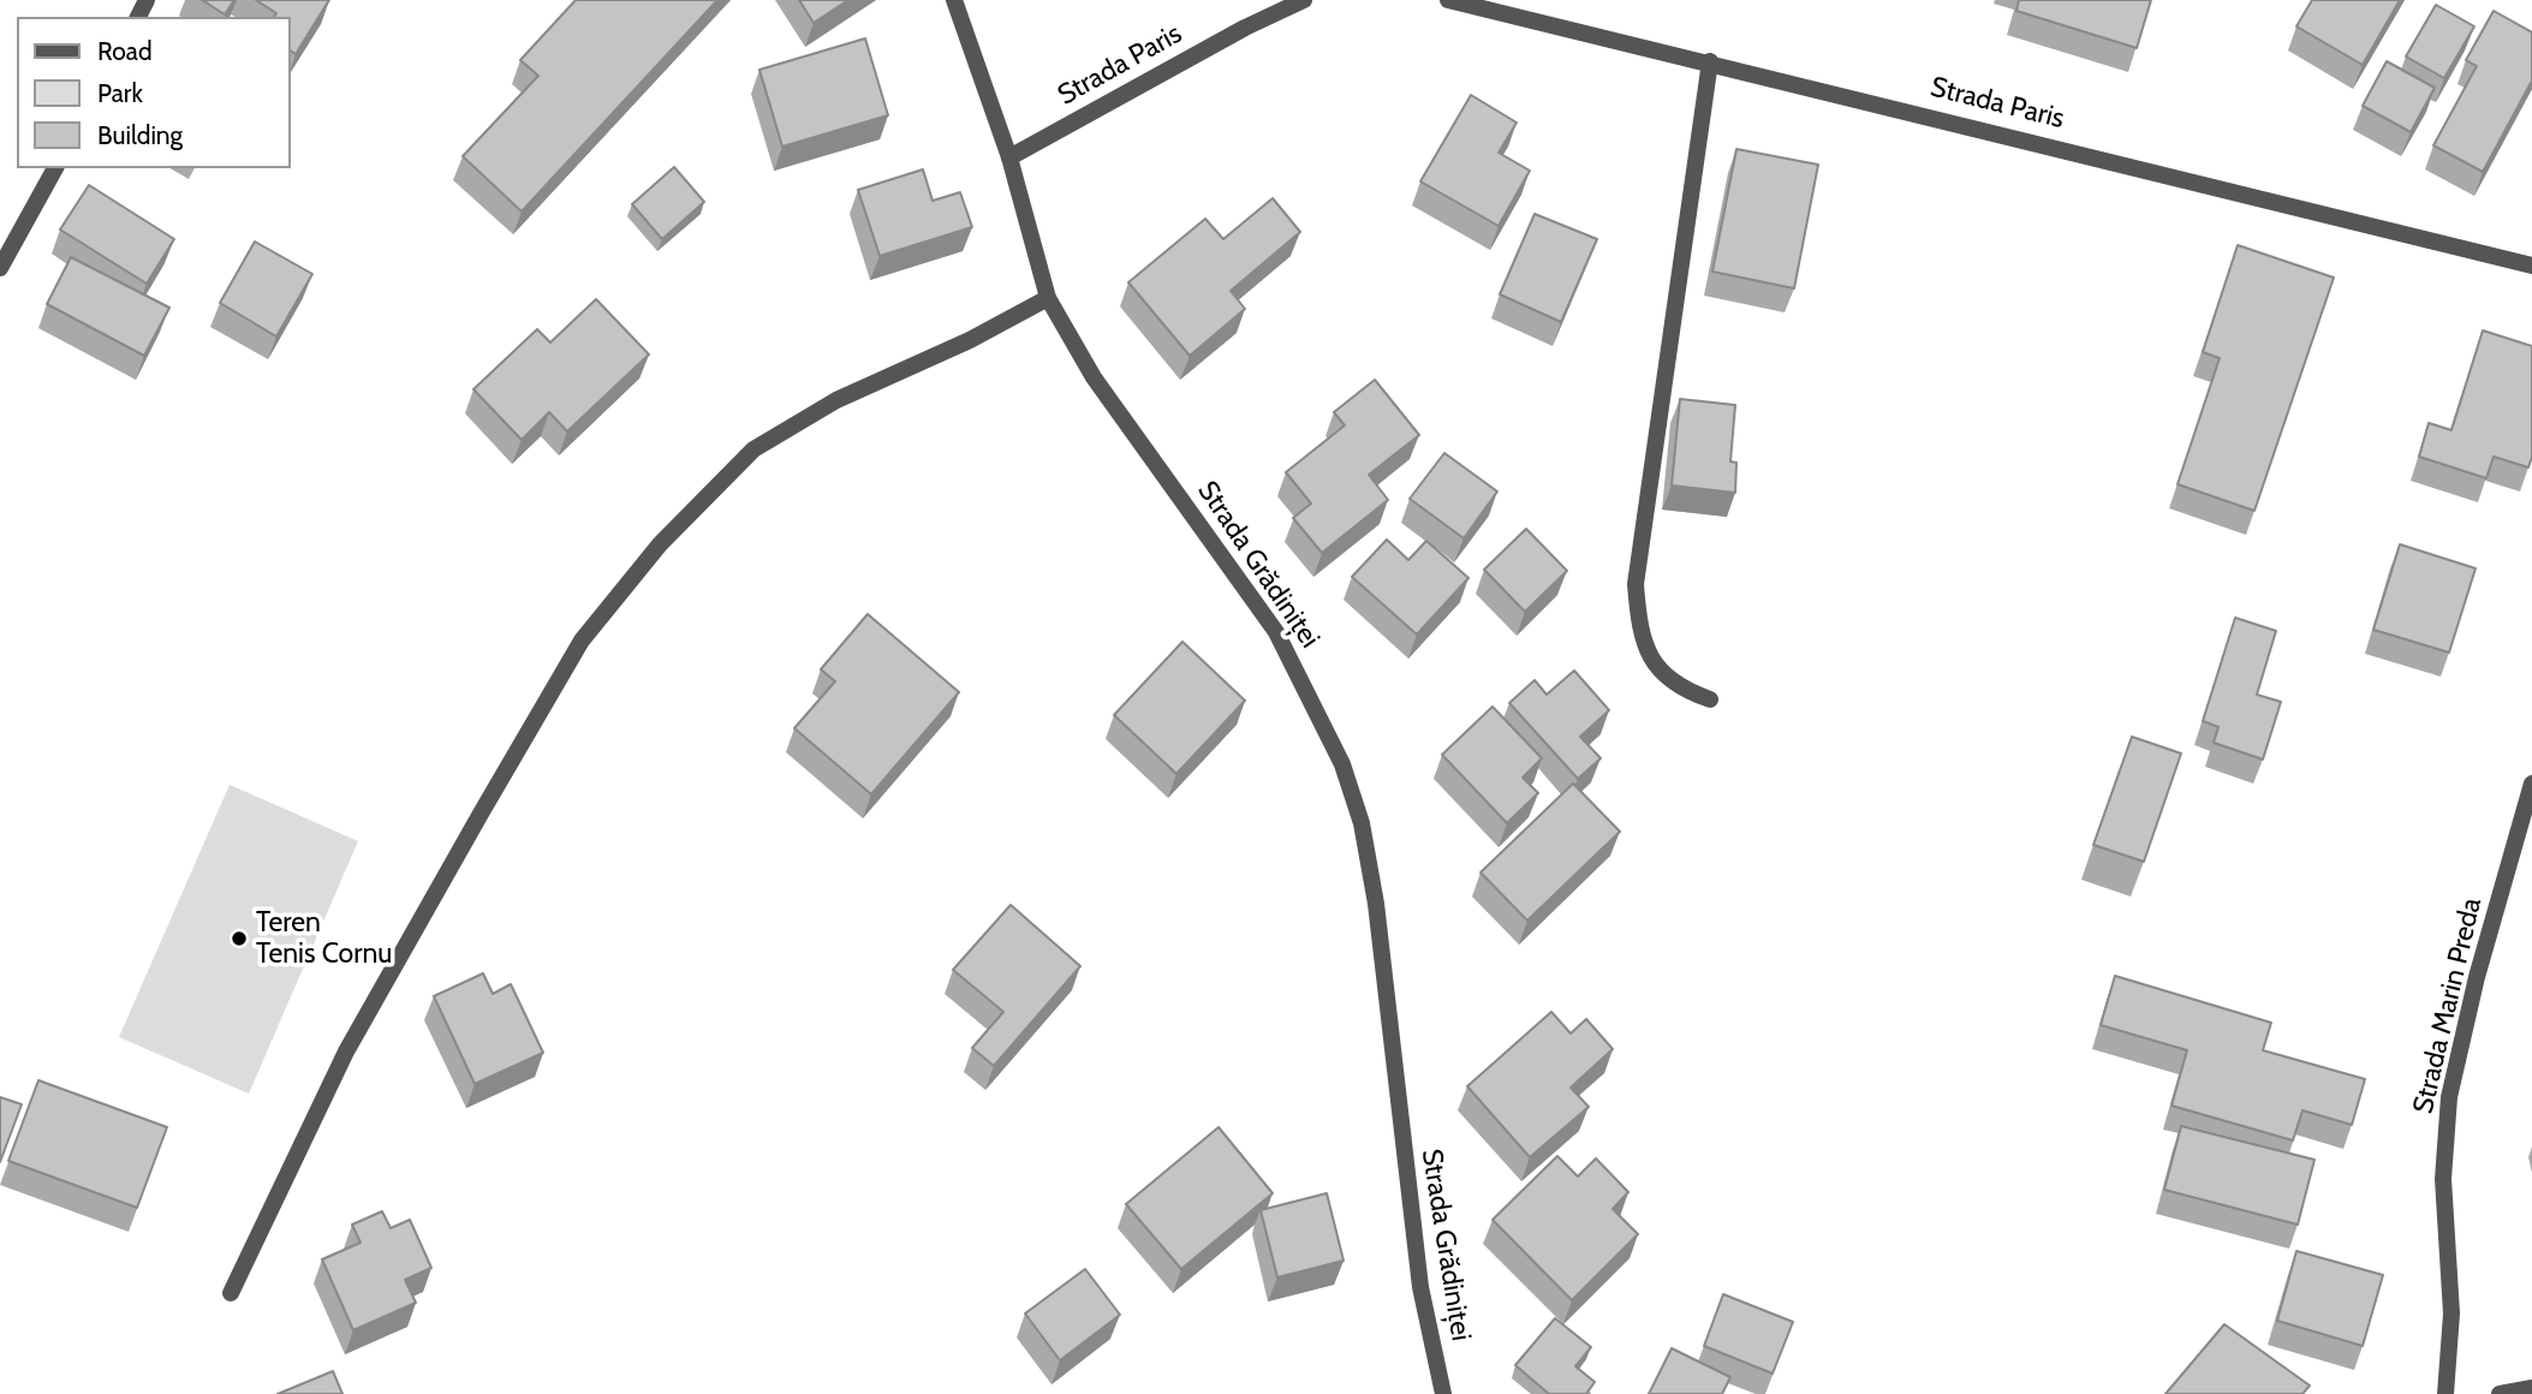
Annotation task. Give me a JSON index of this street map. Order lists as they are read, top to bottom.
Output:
{
  "streets": {
    "street": ["Strada Paris", "Strada Grădiniței", "Strada Marin Preda"]
  },
  "crossings": [
    ["Strada Paris", "Strada Grădiniței"]
  ],
  "places": ["Teren Tenis Cornu"],
  "legend": ["Road", "Park", "Building"]
}
